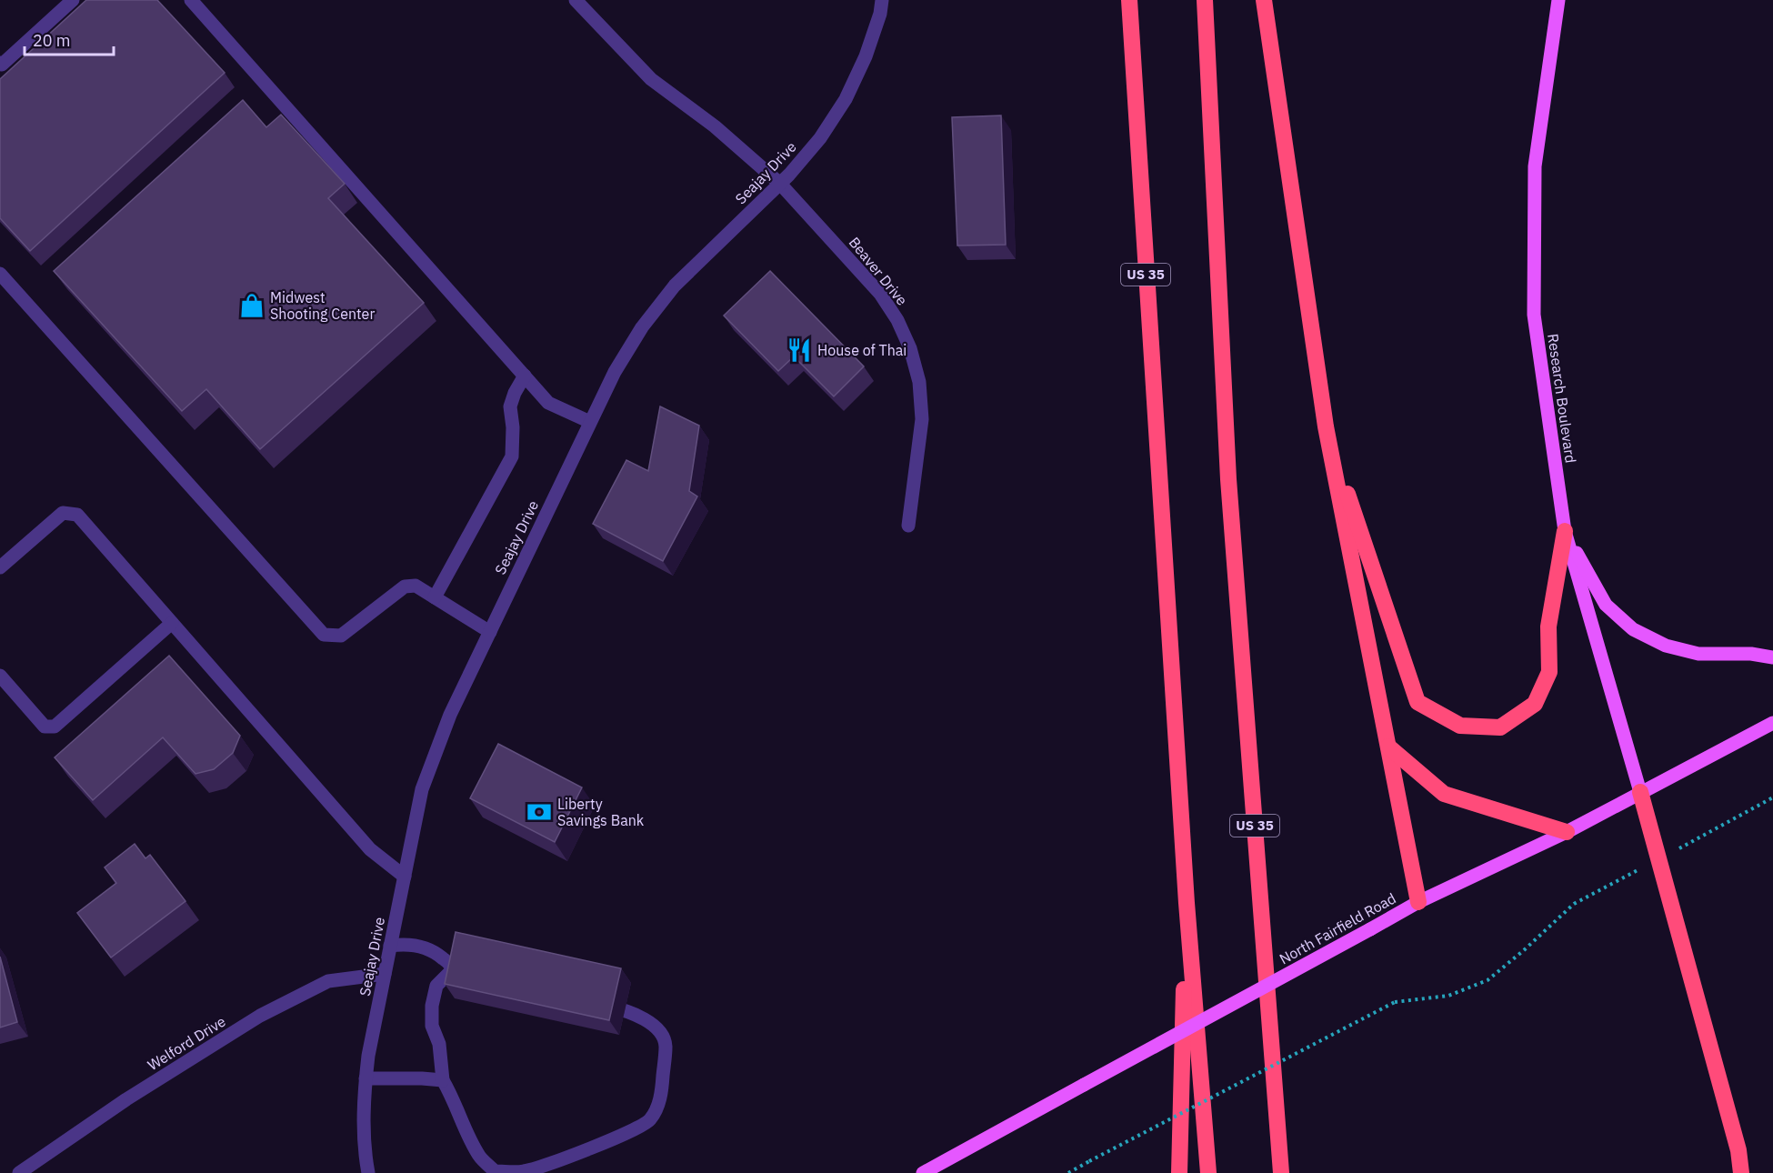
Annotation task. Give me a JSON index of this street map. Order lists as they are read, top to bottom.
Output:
{
  "streets": {
    "highway": ["US 35"],
    "main road": ["Research Boulevard", "North Fairfield Road"],
    "street": ["Seajay Drive", "Beaver Drive", "Welford Drive"]
  },
  "crossings": [
    ["Seajay Drive", "Beaver Drive"],
    ["Seajay Drive", "Welford Drive"],
    ["Research Boulevard", "North Fairfield Road"]
  ],
  "places": {
    "shop": ["Midwest Shooting Center"],
    "restaurant": ["House of Thai"],
    "bank": ["Liberty Savings Bank"]
  },
  "scale_bar": "20 m"
}
